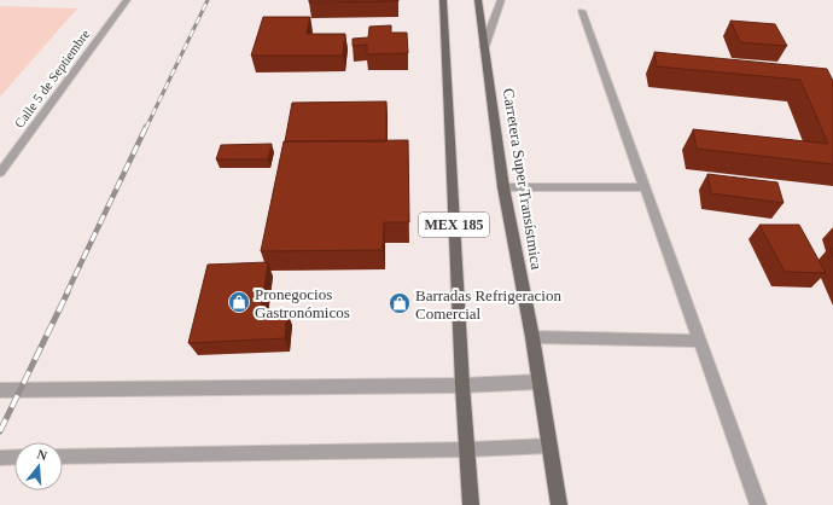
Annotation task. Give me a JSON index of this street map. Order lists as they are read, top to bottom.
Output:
{
  "streets": {
    "main road": ["Carretera Super Transístmica", "MEX 185"],
    "street": ["Calle 5 de Septiembre"]
  },
  "places": {
    "shop": ["Pronegocios Gastronómicos", "Barradas Refrigeracion Comercial"]
  },
  "north": "top"
}
